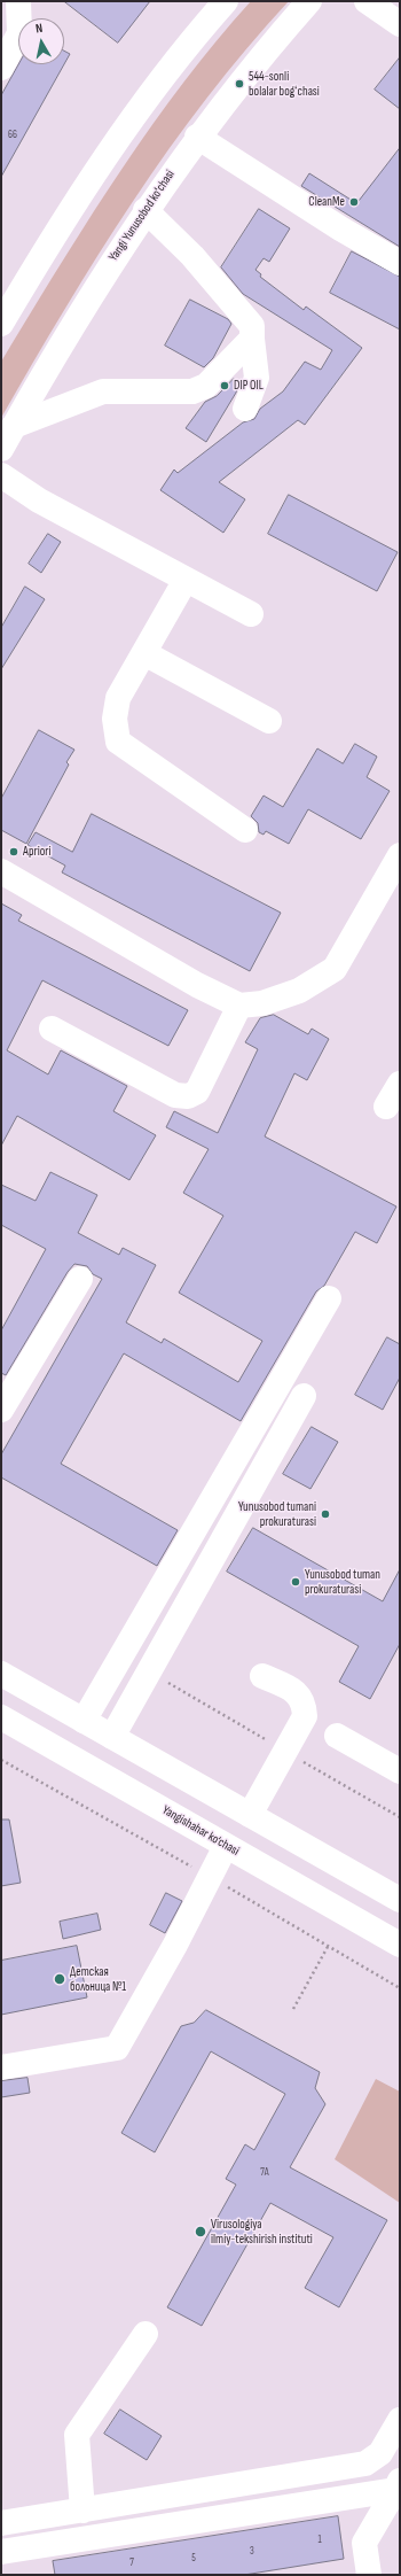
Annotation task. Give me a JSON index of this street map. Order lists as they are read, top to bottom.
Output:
{
  "streets": {
    "main road": ["Yangi Yunusobod ko'chasi", "Yangishahar ko‘chasi"]
  },
  "places": [
    "544-sonli bolalar bogʻchasi",
    "CleanMe",
    "DIP OIL",
    "Apriori",
    "Yunusobod tumani prokuraturasi",
    "Yunusobod tuman prokuraturasi",
    "Детская больница №1",
    "Virusologiya ilmiy-tekshirish instituti"
  ],
  "house_numbers": [
    "66",
    "7A",
    "1",
    "3",
    "5",
    "7"
  ],
  "north": "top"
}
